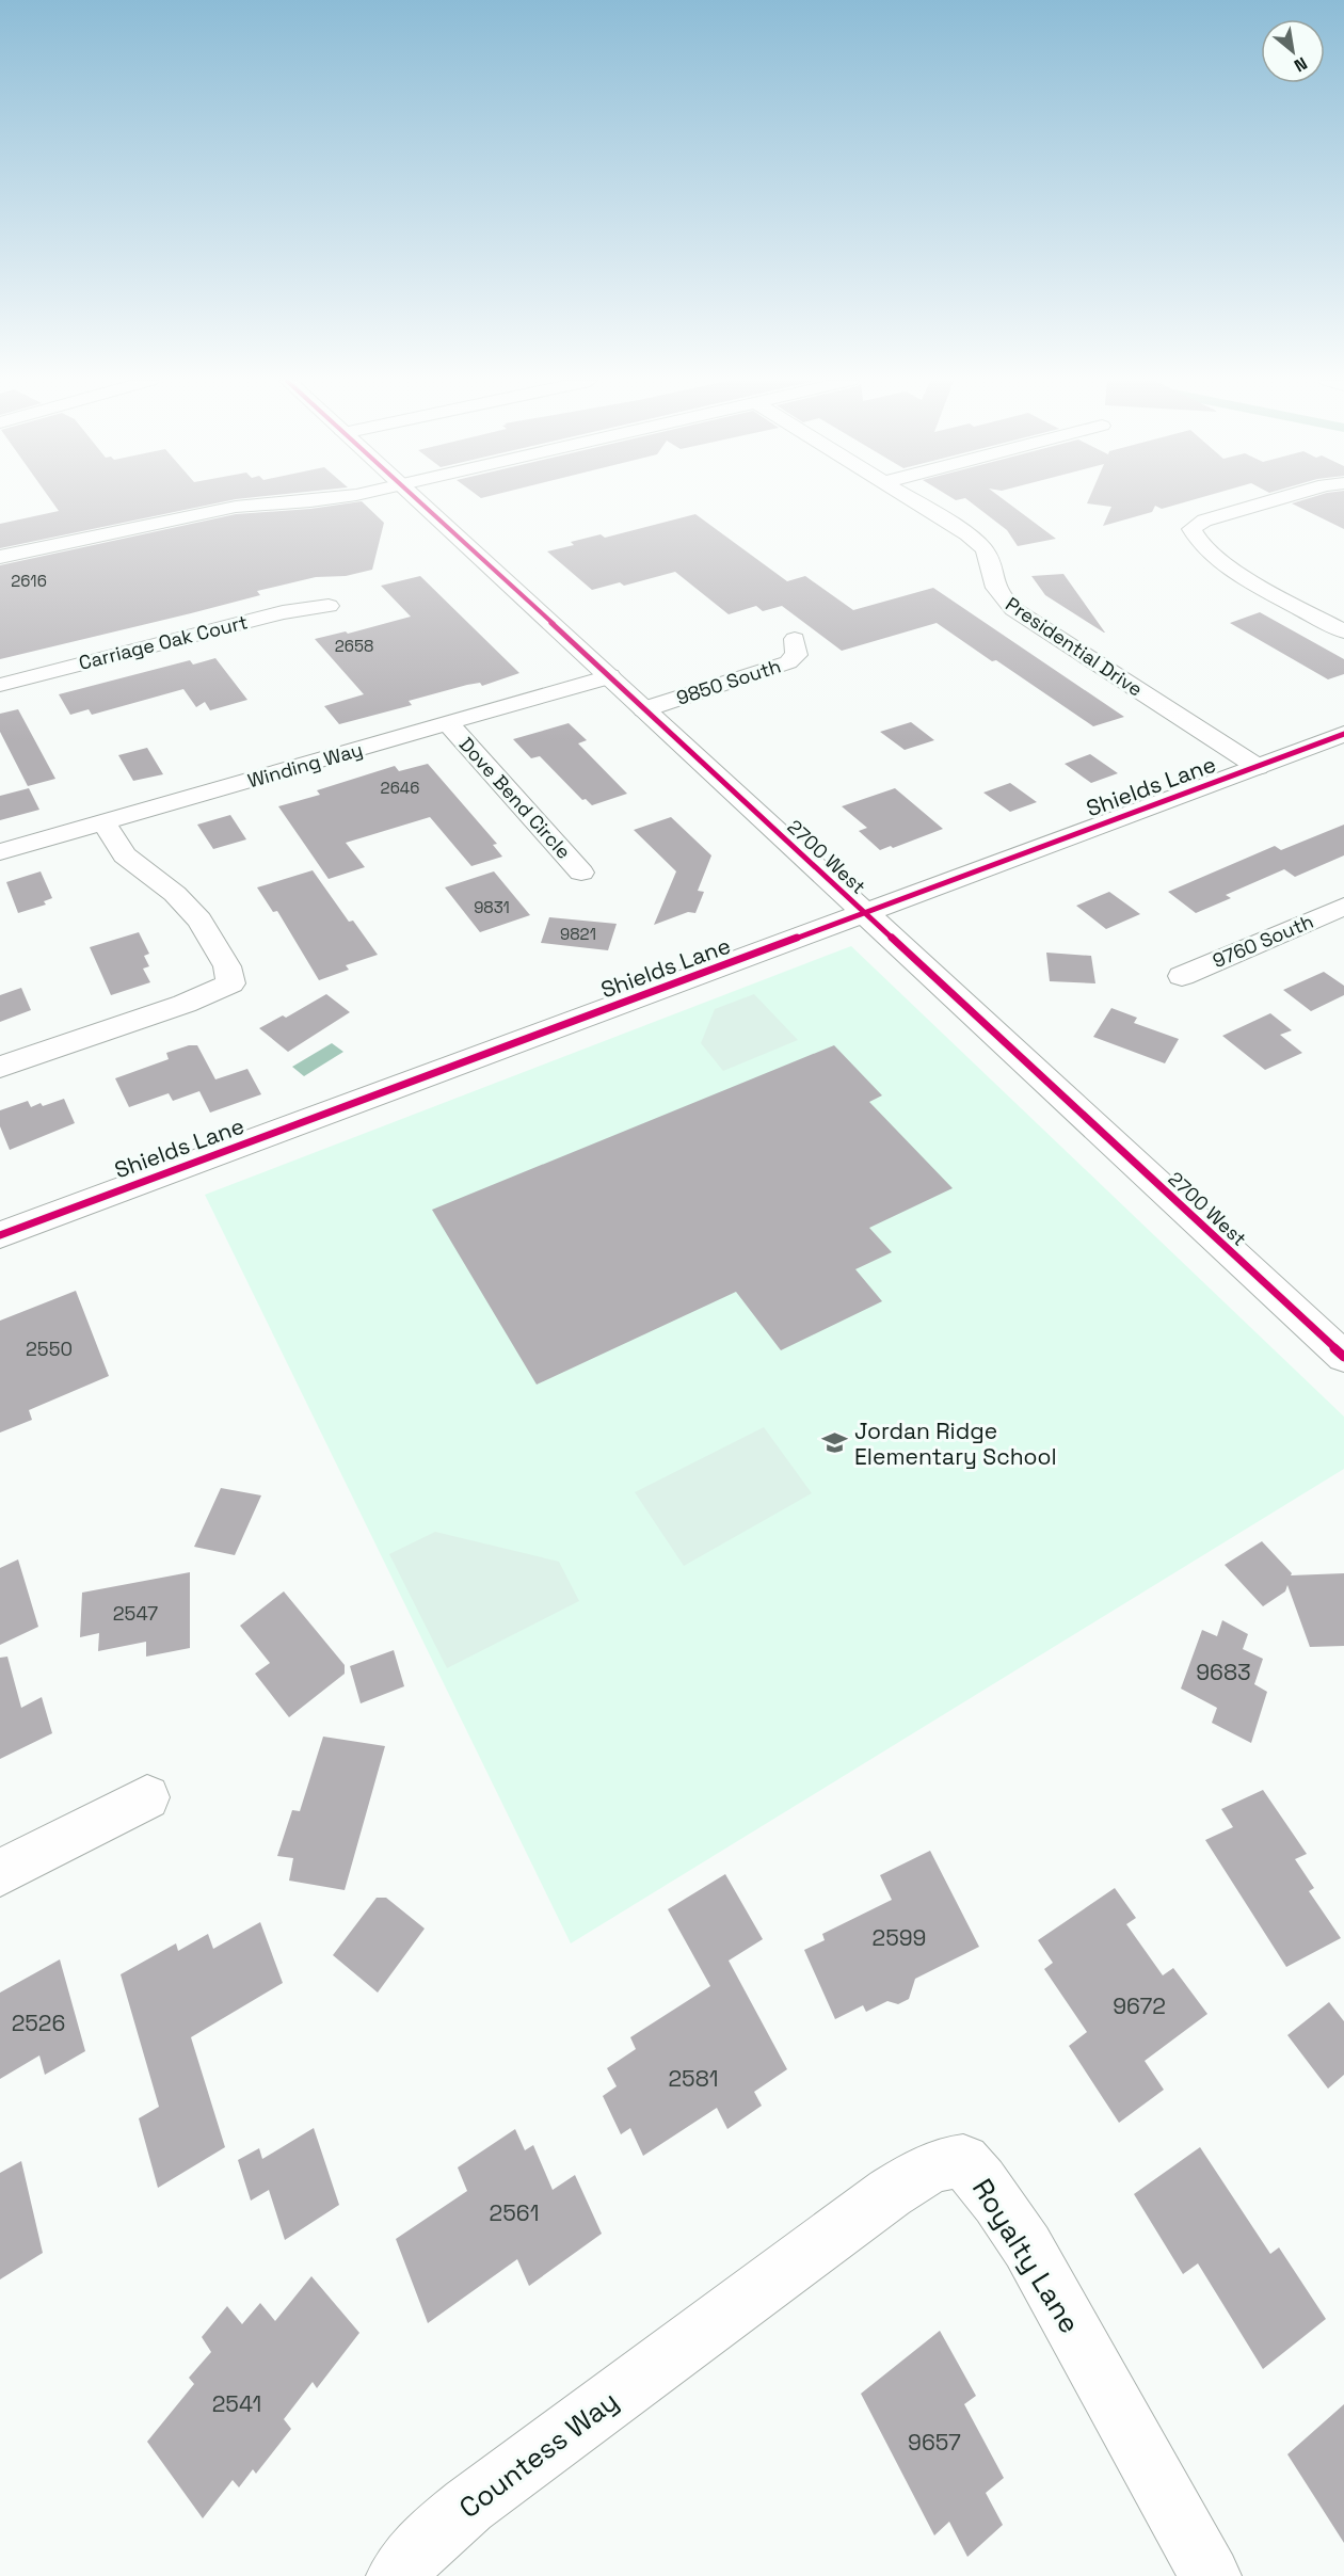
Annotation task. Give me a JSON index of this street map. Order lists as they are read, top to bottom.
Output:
{
  "streets": {
    "street": [
      "Carriage Oak Court",
      "Presidential Drive",
      "9850 South",
      "Winding Way",
      "Shields Lane",
      "Dove Bend Circle",
      "2700 West",
      "9760 South",
      "Royalty Lane",
      "Countess Way"
    ]
  },
  "crossings": [
    ["Presidential Drive", "Shields Lane"],
    ["9850 South", "2700 West"],
    ["Winding Way", "Dove Bend Circle"],
    ["Winding Way", "2700 West"],
    ["Shields Lane", "2700 West"],
    ["Royalty Lane", "Countess Way"]
  ],
  "places": {
    "school or university": ["Jordan Ridge Elementary School"]
  },
  "house_numbers": [
    "2616",
    "2658",
    "2646",
    "9831",
    "9821",
    "2550",
    "2547",
    "9683",
    "2599",
    "9672",
    "2526",
    "2581",
    "2561",
    "2541",
    "9657"
  ],
  "north": "bottom right"
}
